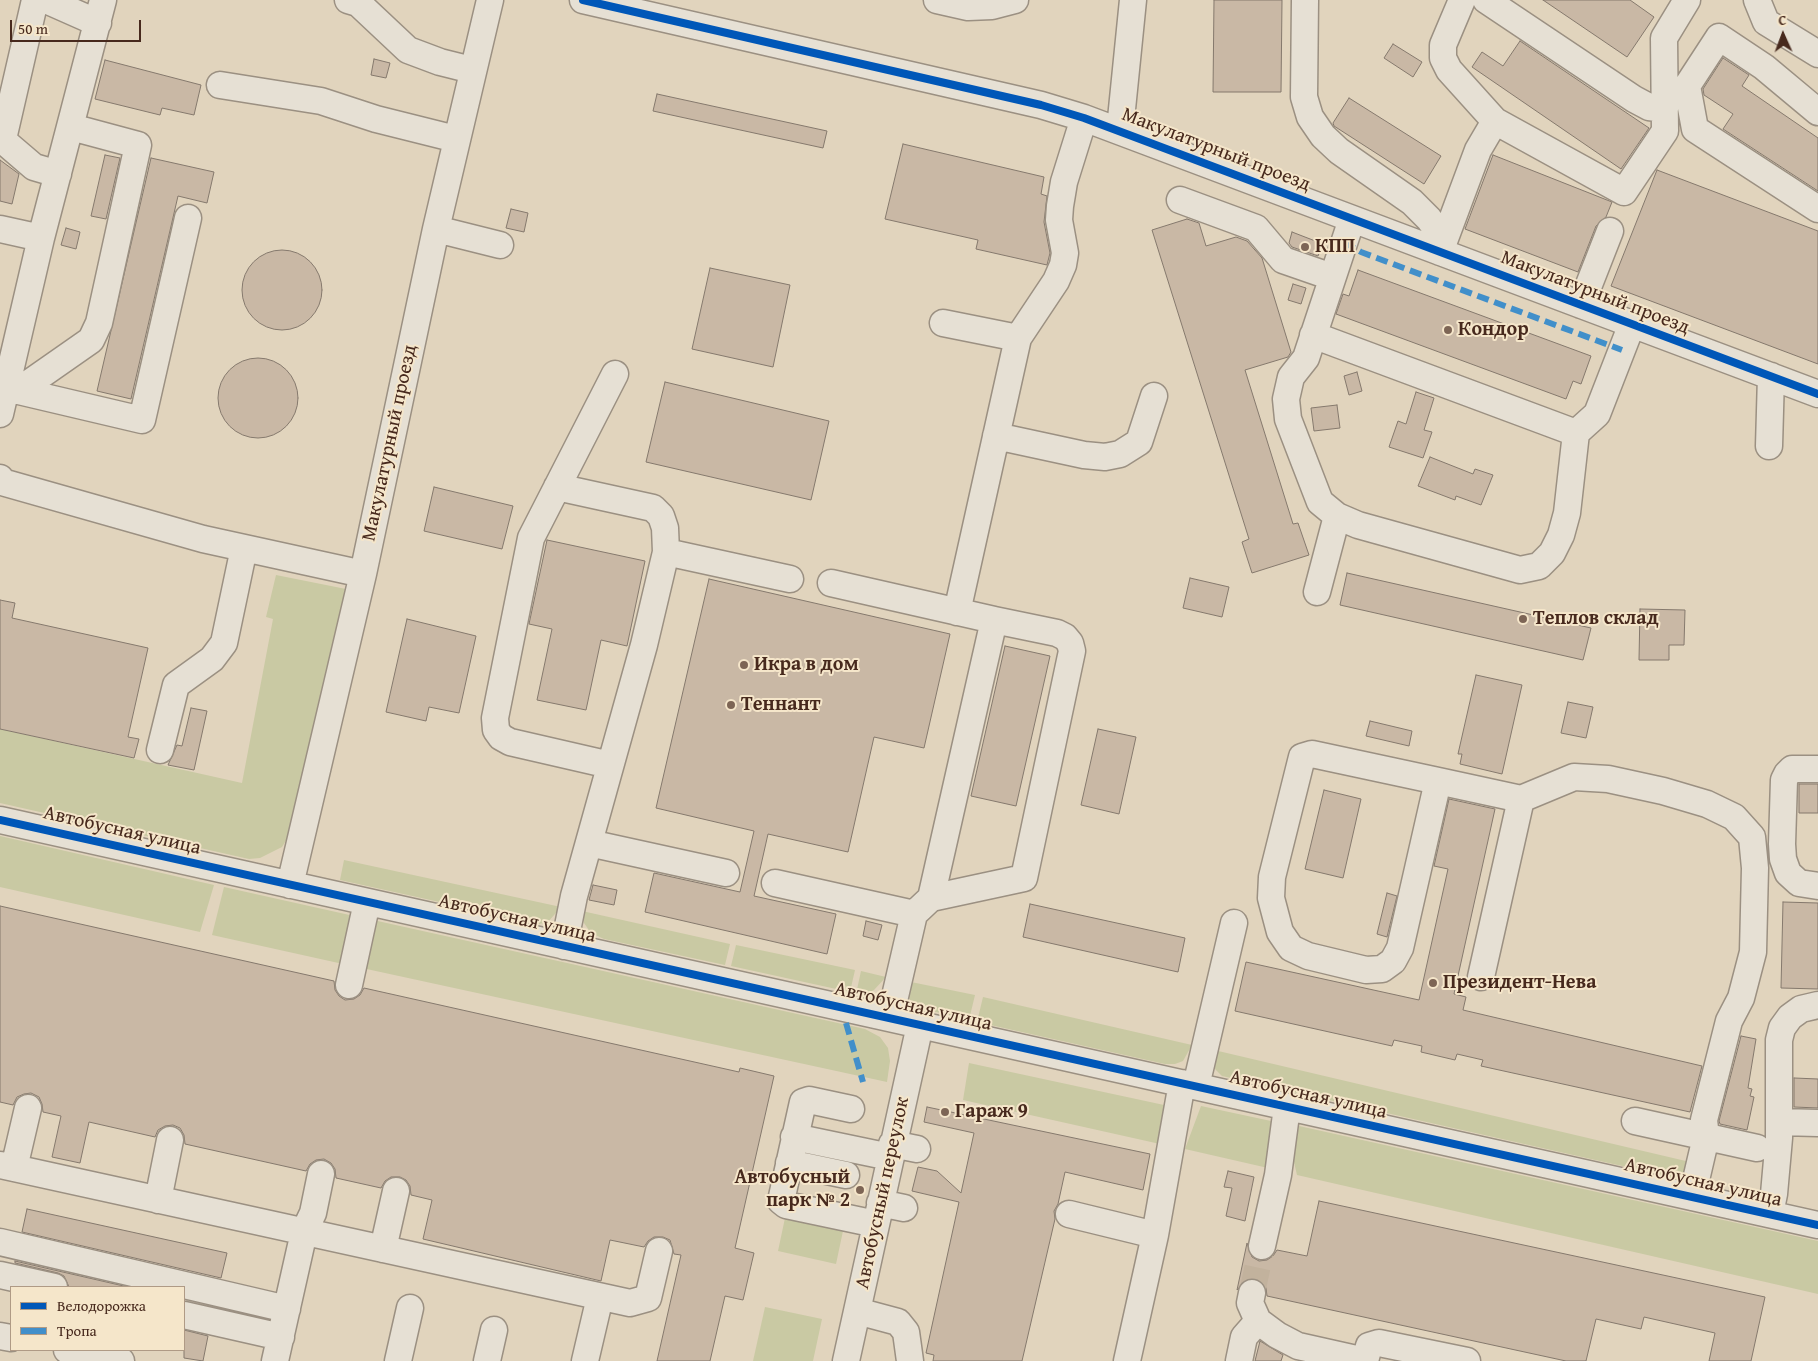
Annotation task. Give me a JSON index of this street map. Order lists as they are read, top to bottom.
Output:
{
  "streets": {
    "street": ["Макулатурный проезд", "Автобусная улица", "Автобусный переулок"]
  },
  "crossings": [
    ["Макулатурный проезд", "Автобусная улица"],
    ["Автобусная улица", "Автобусный переулок"]
  ],
  "places": [
    "КПП",
    "Кондор",
    "Теплов склад",
    "Икра в дом",
    "Теннант",
    "Президент-Нева",
    "Гараж 9",
    "Автобусный парк № 2"
  ],
  "legend": ["Велодорожка", "Тропа"],
  "scale_bar": "50 m",
  "north": "top"
}
